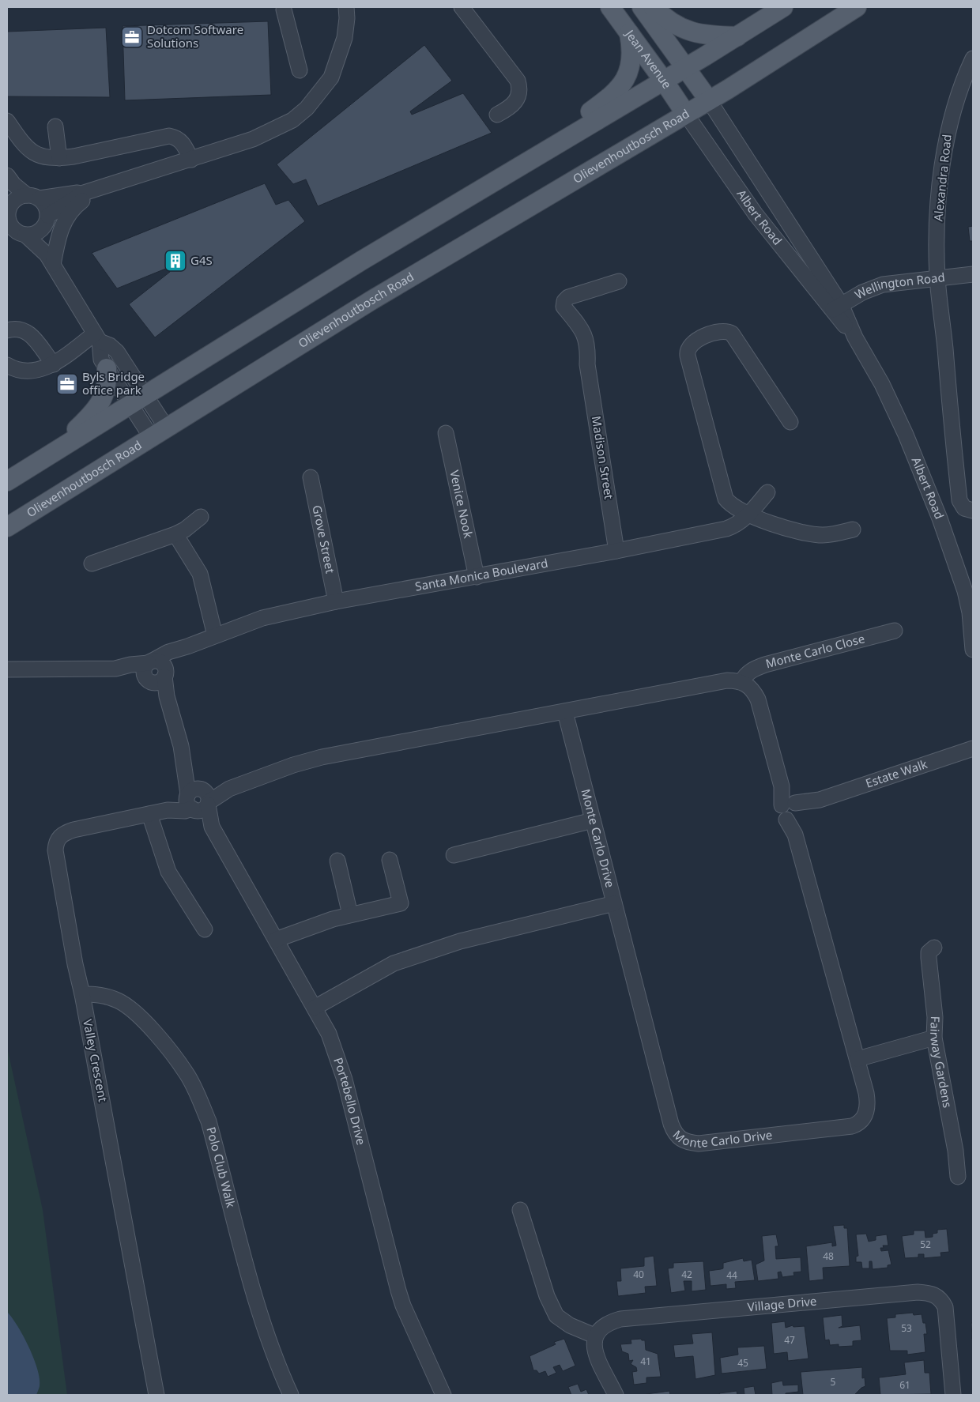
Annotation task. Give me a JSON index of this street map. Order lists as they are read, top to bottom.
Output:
{
  "streets": {
    "main road": ["Jean Avenue", "Olievenhoutbosch Road"],
    "street": [
      "Alexandra Road",
      "Albert Road",
      "Wellington Road",
      "Madison Street",
      "Venice Nook",
      "Grove Street",
      "Santa Monica Boulevard",
      "Monte Carlo Close",
      "Estate Walk",
      "Monte Carlo Drive",
      "Valley Crescent",
      "Fairway Gardens",
      "Portebello Drive",
      "Polo Club Walk",
      "Village Drive"
    ]
  },
  "crossings": [
    ["Jean Avenue", "Olievenhoutbosch Road"],
    ["Jean Avenue", "Albert Road"],
    ["Olievenhoutbosch Road", "Albert Road"],
    ["Alexandra Road", "Wellington Road"],
    ["Albert Road", "Wellington Road"],
    ["Madison Street", "Santa Monica Boulevard"],
    ["Venice Nook", "Santa Monica Boulevard"],
    ["Grove Street", "Santa Monica Boulevard"],
    ["Santa Monica Boulevard", "Portebello Drive"],
    ["Estate Walk", "Monte Carlo Drive"],
    ["Valley Crescent", "Portebello Drive"],
    ["Valley Crescent", "Polo Club Walk"]
  ],
  "places": {
    "office": ["Dotcom Software Solutions", "Byls Bridge office park"],
    "building": ["G4S"]
  },
  "house_numbers": [
    "52",
    "48",
    "40",
    "42",
    "44",
    "53",
    "47",
    "41",
    "45",
    "5",
    "61"
  ]
}
